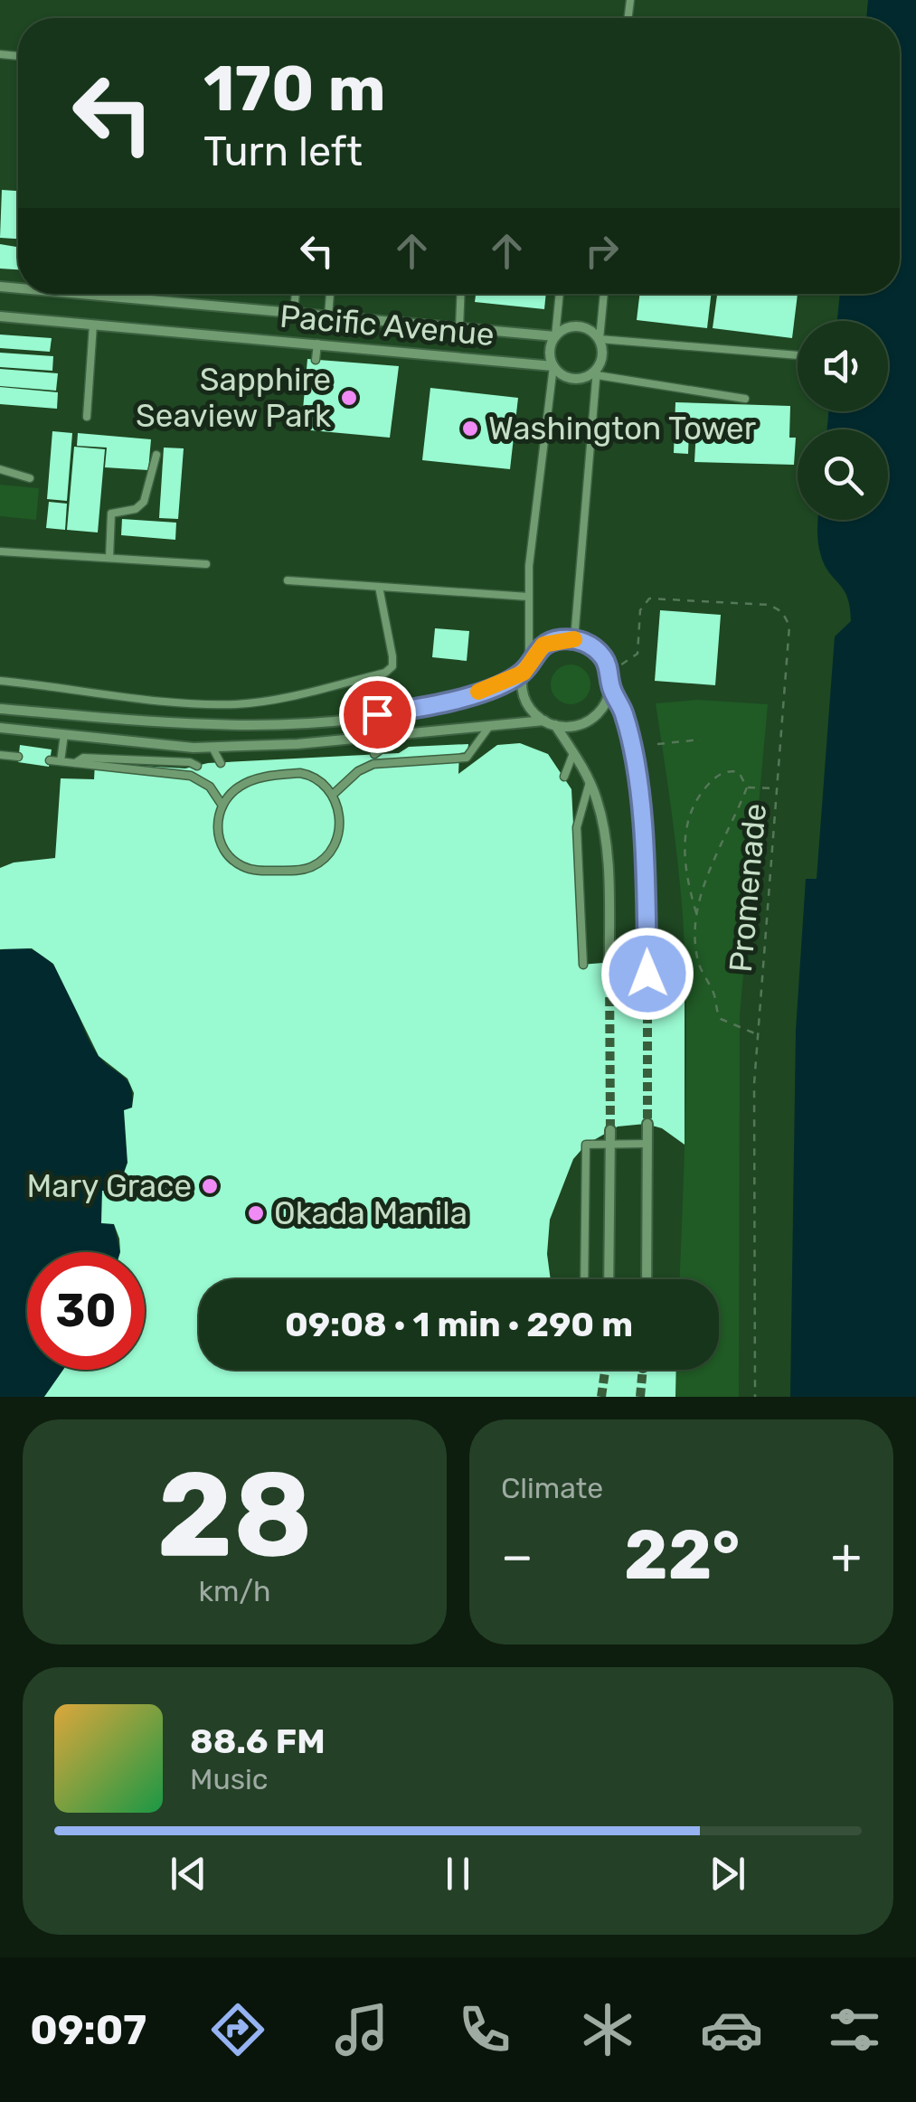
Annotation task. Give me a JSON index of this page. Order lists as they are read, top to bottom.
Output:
{
  "streets": {
    "street": ["Pacific Avenue"],
    "path": ["Promenade"]
  },
  "places": [
    "Sapphire Seaview Park",
    "Washington Tower",
    "Mary Grace",
    "Okada Manila"
  ],
  "page": {
    "turn": ["170 m", "Turn left"],
    "limit": "30",
    "trip": "09:08 · 1 min · 290 m",
    "tile": [
      ["28", "km/h"],
      "Climate"
    ],
    "heat": ["−", "22°", "+"],
    "song": ["88.6 FM", "Music"],
    "tabs": "09:07"
  }
}
